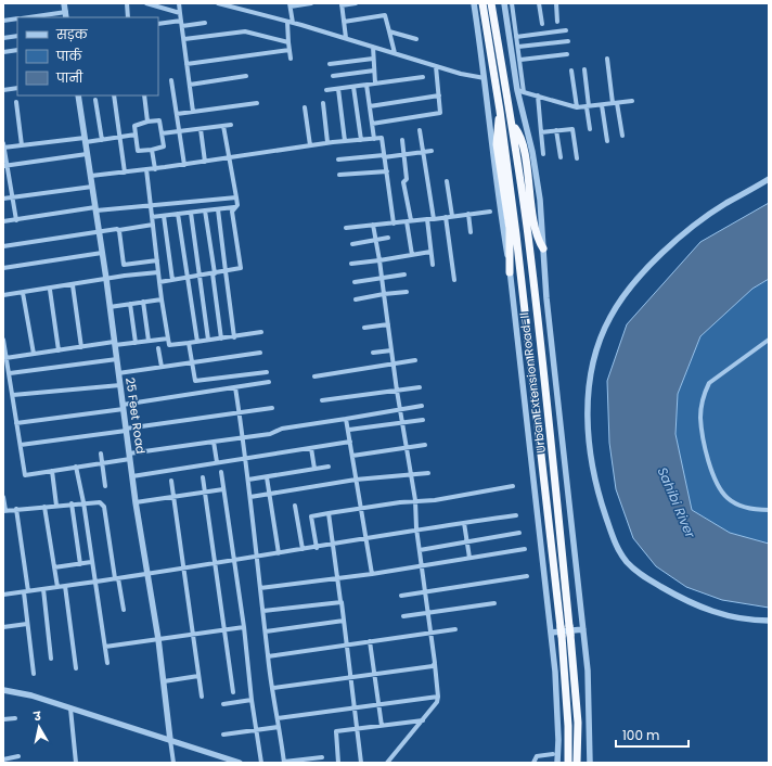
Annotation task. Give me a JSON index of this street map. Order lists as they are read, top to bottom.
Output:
{
  "streets": {
    "highway": ["Urban Extension Road-II"],
    "street": ["25 Feet Road"]
  },
  "water": ["Sahibi River"],
  "legend": ["सड़क", "पार्क", "पानी"],
  "scale_bar": "100 m",
  "north": "top"
}
